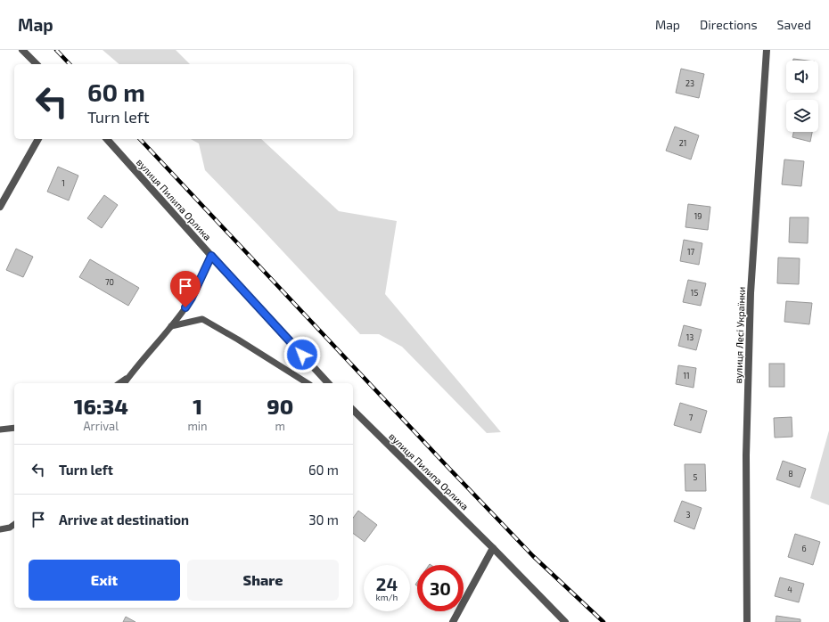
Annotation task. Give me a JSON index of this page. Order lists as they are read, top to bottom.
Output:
{
  "streets": {
    "street": ["вулиця Пилипа Орлика", "вулиця Лесі Українки"]
  },
  "house_numbers": [
    "23",
    "21",
    "1",
    "19",
    "17",
    "70",
    "15",
    "13",
    "11",
    "7",
    "8",
    "5",
    "3",
    "6",
    "4"
  ],
  "page": {
    "header": "Map",
    "nav": ["Map", "Directions", "Saved"],
    "turn": ["60 m", "Turn left"],
    "eta": [
      "16:34",
      "Arrival",
      "1",
      "min",
      "90",
      "m"
    ],
    "list": [
      {
        "name": "Turn left",
        "value": "60 m"
      },
      {
        "name": "Arrive at destination",
        "value": "30 m"
      }
    ],
    "buttons": ["Exit", "Share"],
    "speed": "24 km/h",
    "limit": "30"
  }
}
